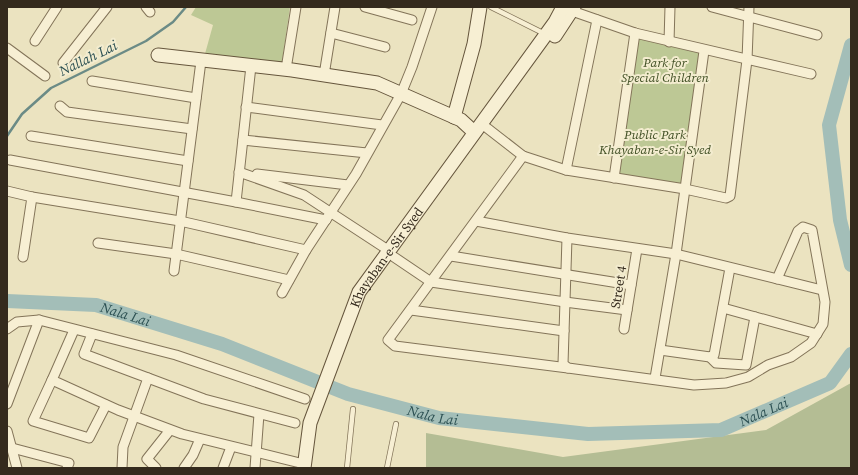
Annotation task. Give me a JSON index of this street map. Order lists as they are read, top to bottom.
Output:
{
  "streets": {
    "main road": ["Khayaban-e-Sir Syed"],
    "street": ["Street 4"]
  },
  "water": ["Nallah Lai", "Nala Lai"],
  "parks": ["Park for Special Children", "Public Park Khayaban-e-Sir Syed"]
}
